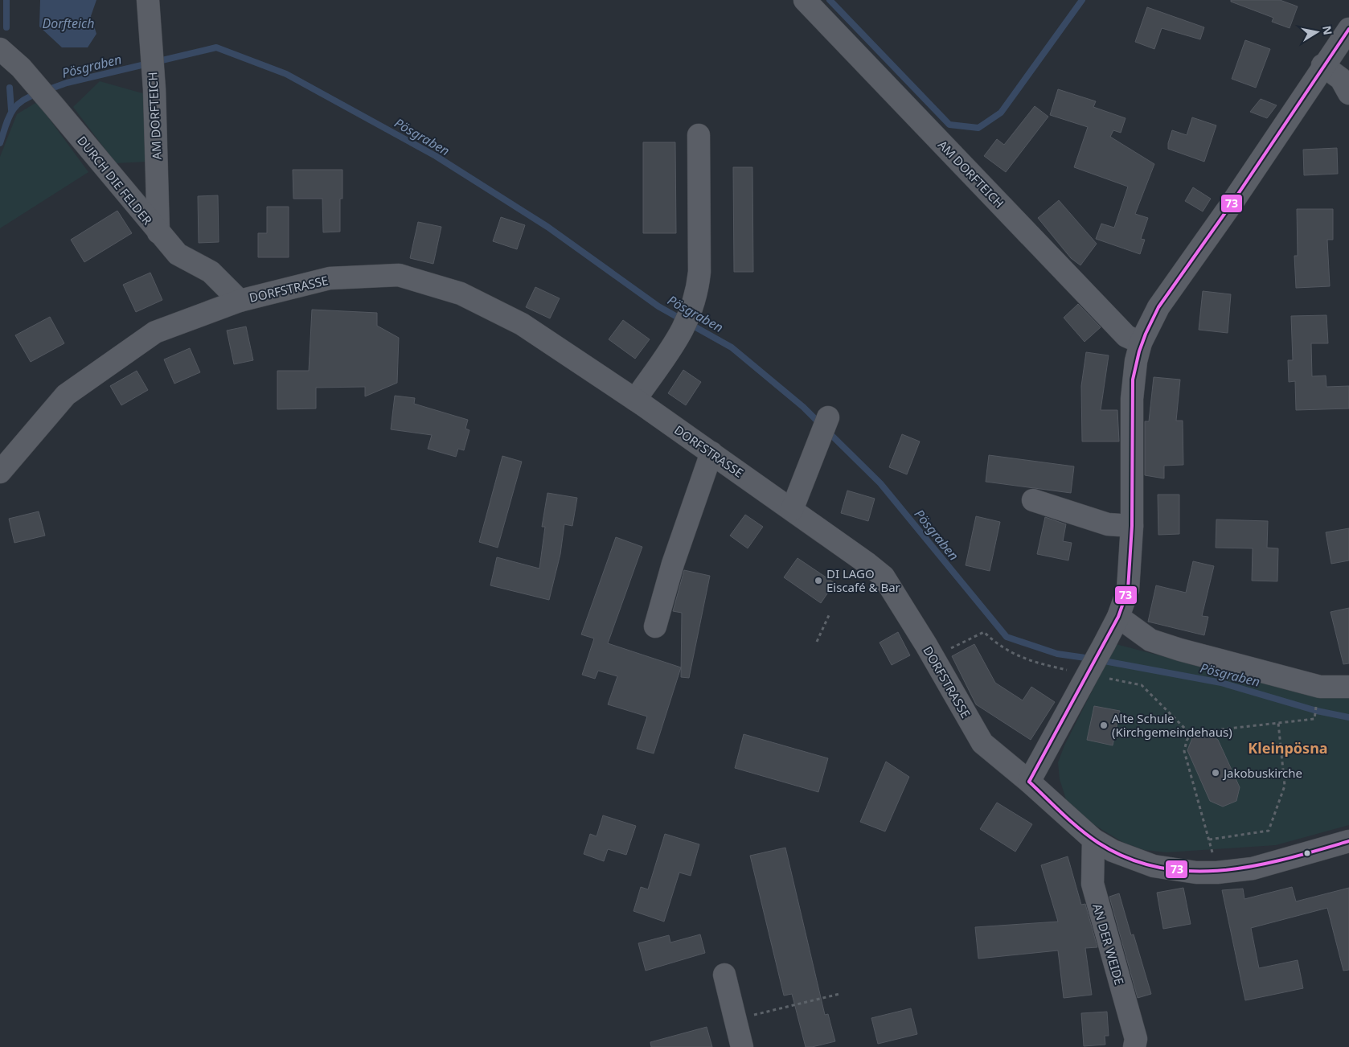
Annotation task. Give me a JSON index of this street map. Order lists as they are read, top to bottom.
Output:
{
  "streets": {
    "street": [
      "AM DORFTEICH",
      "DURCH DIE FELDER",
      "DORFSTRASSE",
      "AN DER WEIDE"
    ]
  },
  "crossings": [
    ["AM DORFTEICH", "DURCH DIE FELDER"],
    ["DURCH DIE FELDER", "DORFSTRASSE"],
    ["DORFSTRASSE", "AN DER WEIDE"]
  ],
  "districts": ["Kleinpösna"],
  "water": ["Dorfteich", "Pösgraben"],
  "places": ["DI LAGO Eiscafé & Bar", "Alte Schule (Kirchgemeindehaus)", "Jakobuskirche"],
  "lines": ["transit line 73"],
  "north": "right"
}
